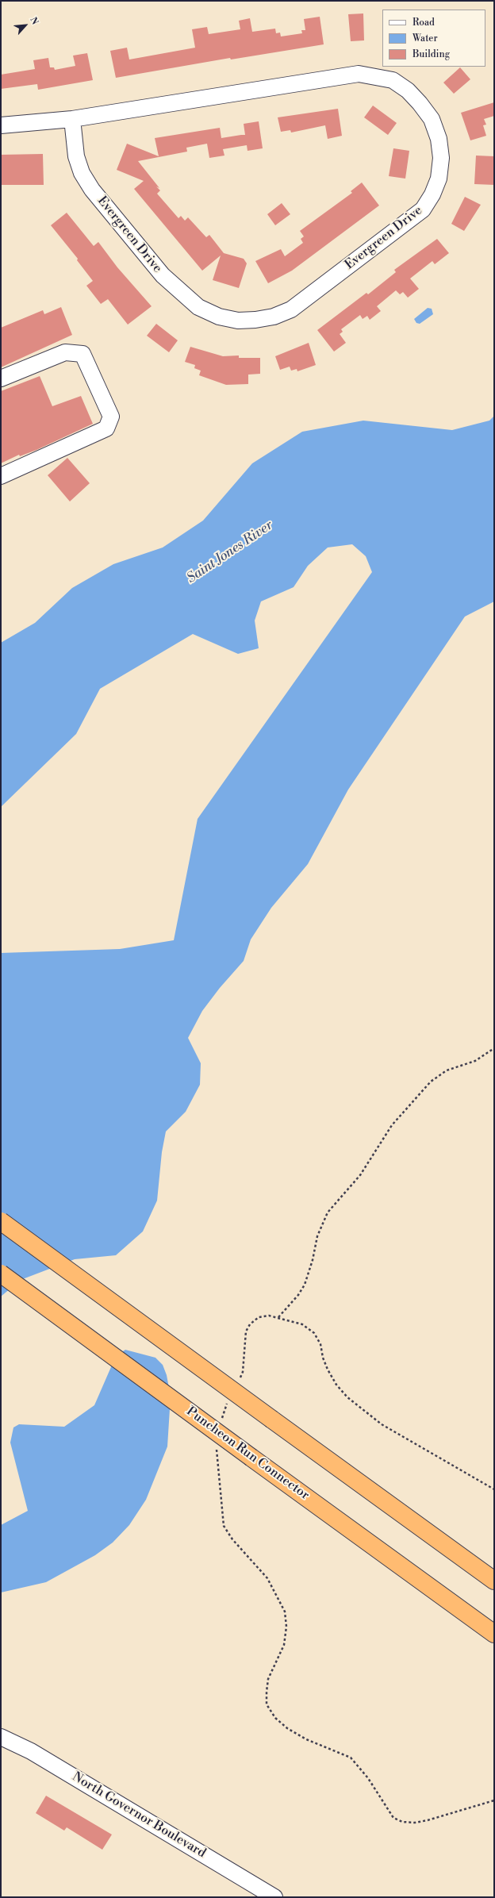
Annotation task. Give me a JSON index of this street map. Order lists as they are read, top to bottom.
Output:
{
  "streets": {
    "highway": ["Puncheon Run Connector"],
    "street": ["Evergreen Drive", "North Governor Boulevard"]
  },
  "water": ["Saint Jones River"],
  "legend": ["Road", "Water", "Building"],
  "north": "top right"
}
